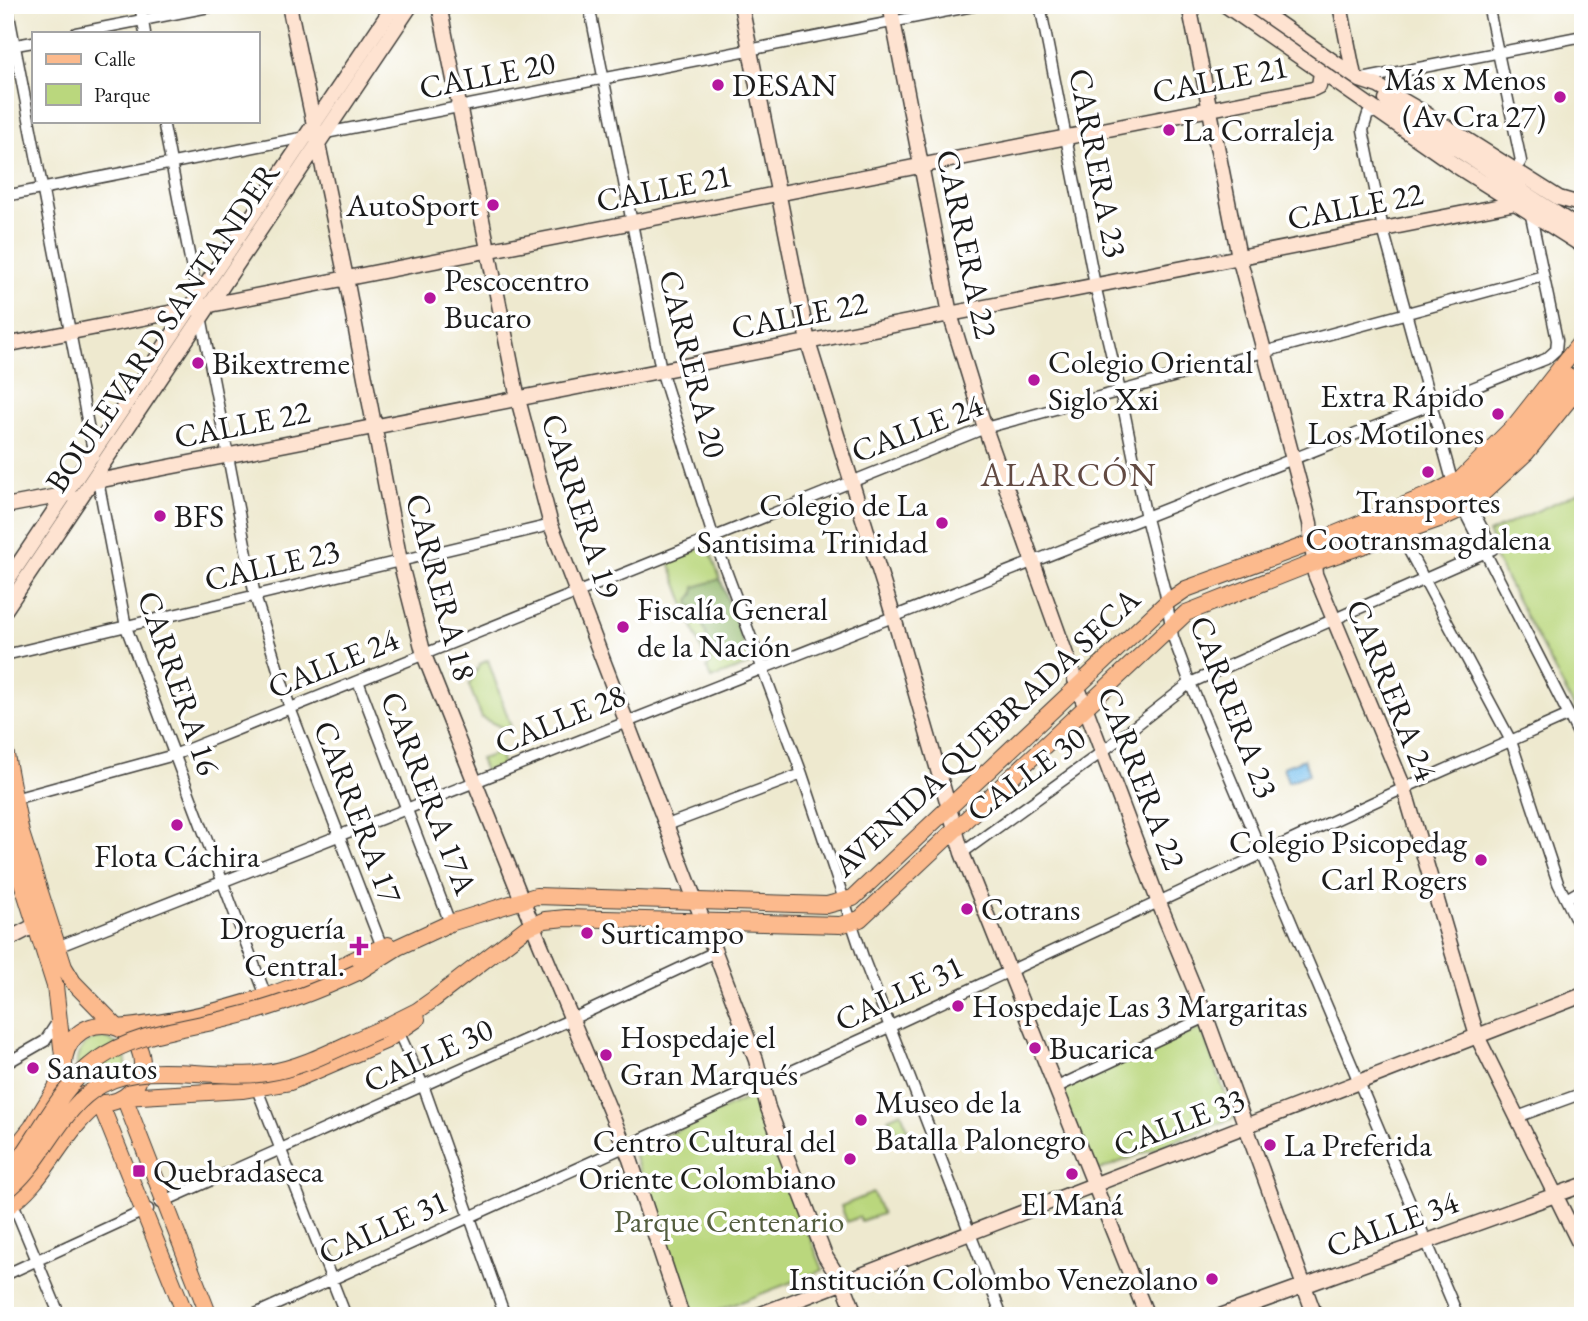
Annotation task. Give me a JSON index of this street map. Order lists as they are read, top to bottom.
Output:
{
  "streets": {
    "main road": ["AVENIDA QUEBRADA SECA"],
    "street": [
      "CALLE 20",
      "CALLE 21",
      "CARRERA 23",
      "CALLE 22",
      "CARRERA 22",
      "BOULEVARD SANTANDER",
      "CARRERA 20",
      "CALLE 24",
      "CARRERA 19",
      "CALLE 23",
      "CARRERA 18",
      "CARRERA 16",
      "CARRERA 24",
      "CALLE 28",
      "CALLE 30",
      "CARRERA 17A",
      "CARRERA 17",
      "CALLE 31",
      "CALLE 33",
      "CALLE 34"
    ]
  },
  "crossings": [
    ["CALLE 20", "CARRERA 22"],
    ["CALLE 20", "BOULEVARD SANTANDER"],
    ["CALLE 20", "CARRERA 20"],
    ["CALLE 20", "CARRERA 19"],
    ["CALLE 20", "CARRERA 18"],
    ["CALLE 20", "CARRERA 16"],
    ["CALLE 20", "CARRERA 17"],
    ["CALLE 21", "CARRERA 23"],
    ["CALLE 21", "CARRERA 22"],
    ["CALLE 21", "BOULEVARD SANTANDER"],
    ["CALLE 21", "CARRERA 20"],
    ["CALLE 21", "CARRERA 19"],
    ["CALLE 21", "CARRERA 18"],
    ["CALLE 21", "CARRERA 16"],
    ["CALLE 21", "CARRERA 24"],
    ["CALLE 21", "CARRERA 17"],
    ["CARRERA 23", "CALLE 22"],
    ["CARRERA 23", "CALLE 24"],
    ["CARRERA 23", "CALLE 28"],
    ["CARRERA 23", "AVENIDA QUEBRADA SECA"],
    ["CARRERA 23", "CALLE 30"],
    ["CARRERA 23", "CALLE 31"],
    ["CARRERA 23", "CALLE 33"],
    ["CARRERA 23", "CALLE 34"],
    ["CALLE 22", "CARRERA 22"],
    ["CALLE 22", "BOULEVARD SANTANDER"],
    ["CALLE 22", "CARRERA 20"],
    ["CALLE 22", "CARRERA 19"],
    ["CALLE 22", "CARRERA 18"],
    ["CALLE 22", "CARRERA 16"],
    ["CALLE 22", "CARRERA 24"],
    ["CALLE 22", "CARRERA 17"],
    ["CARRERA 22", "CALLE 24"],
    ["CARRERA 22", "CALLE 28"],
    ["CARRERA 22", "AVENIDA QUEBRADA SECA"],
    ["CARRERA 22", "CALLE 30"],
    ["CARRERA 22", "CALLE 31"],
    ["CARRERA 22", "CALLE 33"],
    ["CARRERA 22", "CALLE 34"],
    ["BOULEVARD SANTANDER", "CARRERA 18"],
    ["BOULEVARD SANTANDER", "CARRERA 16"],
    ["BOULEVARD SANTANDER", "CARRERA 17"],
    ["CARRERA 20", "CALLE 24"],
    ["CARRERA 20", "CALLE 28"],
    ["CARRERA 20", "AVENIDA QUEBRADA SECA"],
    ["CARRERA 20", "CALLE 31"],
    ["CARRERA 20", "CALLE 33"],
    ["CALLE 24", "CARRERA 19"],
    ["CALLE 24", "CARRERA 18"],
    ["CALLE 24", "CARRERA 16"],
    ["CALLE 24", "CARRERA 24"],
    ["CALLE 24", "CALLE 28"],
    ["CALLE 24", "CARRERA 17A"],
    ["CALLE 24", "CARRERA 17"],
    ["CARRERA 19", "CALLE 23"],
    ["CARRERA 19", "CALLE 28"],
    ["CARRERA 19", "AVENIDA QUEBRADA SECA"],
    ["CARRERA 19", "CALLE 30"],
    ["CARRERA 19", "CALLE 31"],
    ["CARRERA 19", "CALLE 33"],
    ["CALLE 23", "CARRERA 18"],
    ["CALLE 23", "CARRERA 16"],
    ["CALLE 23", "CARRERA 17"],
    ["CARRERA 18", "CALLE 28"],
    ["CARRERA 18", "AVENIDA QUEBRADA SECA"],
    ["CARRERA 18", "CALLE 30"],
    ["CARRERA 18", "CALLE 31"],
    ["CARRERA 16", "CALLE 28"],
    ["CARRERA 24", "CALLE 28"],
    ["CARRERA 24", "AVENIDA QUEBRADA SECA"],
    ["CARRERA 24", "CALLE 30"],
    ["CARRERA 24", "CALLE 31"],
    ["CARRERA 24", "CALLE 33"],
    ["CARRERA 24", "CALLE 34"],
    ["CALLE 28", "CARRERA 17A"],
    ["CALLE 28", "CARRERA 17"],
    ["AVENIDA QUEBRADA SECA", "CARRERA 17A"]
  ],
  "districts": ["ALARCÓN"],
  "parks": ["Parque Centenario"],
  "places": {
    "other": [
      "DESAN",
      "Más x Menos (Av Cra 27)",
      "La Corraleja",
      "AutoSport",
      "Pescocentro Bucaro",
      "Bikextreme",
      "Colegio Oriental Siglo Xxi",
      "Extra Rápido Los Motilones",
      "Transportes Cootransmagdalena",
      "BFS",
      "Colegio de La Santisima Trinidad",
      "Fiscalía General de la Nación",
      "Flota Cáchira",
      "Colegio Psicopedag Carl Rogers",
      "Cotrans",
      "Surticampo",
      "Hospedaje Las 3 Margaritas",
      "Bucarica",
      "Hospedaje el Gran Marqués",
      "Sanautos",
      "Museo de la Batalla Palonegro",
      "La Preferida",
      "Centro Cultural del Oriente Colombiano",
      "El Maná",
      "Institución Colombo Venezolano"
    ],
    "health": ["Droguería Central."],
    "transit": ["Quebradaseca"]
  },
  "legend": ["Calle", "Parque"]
}
